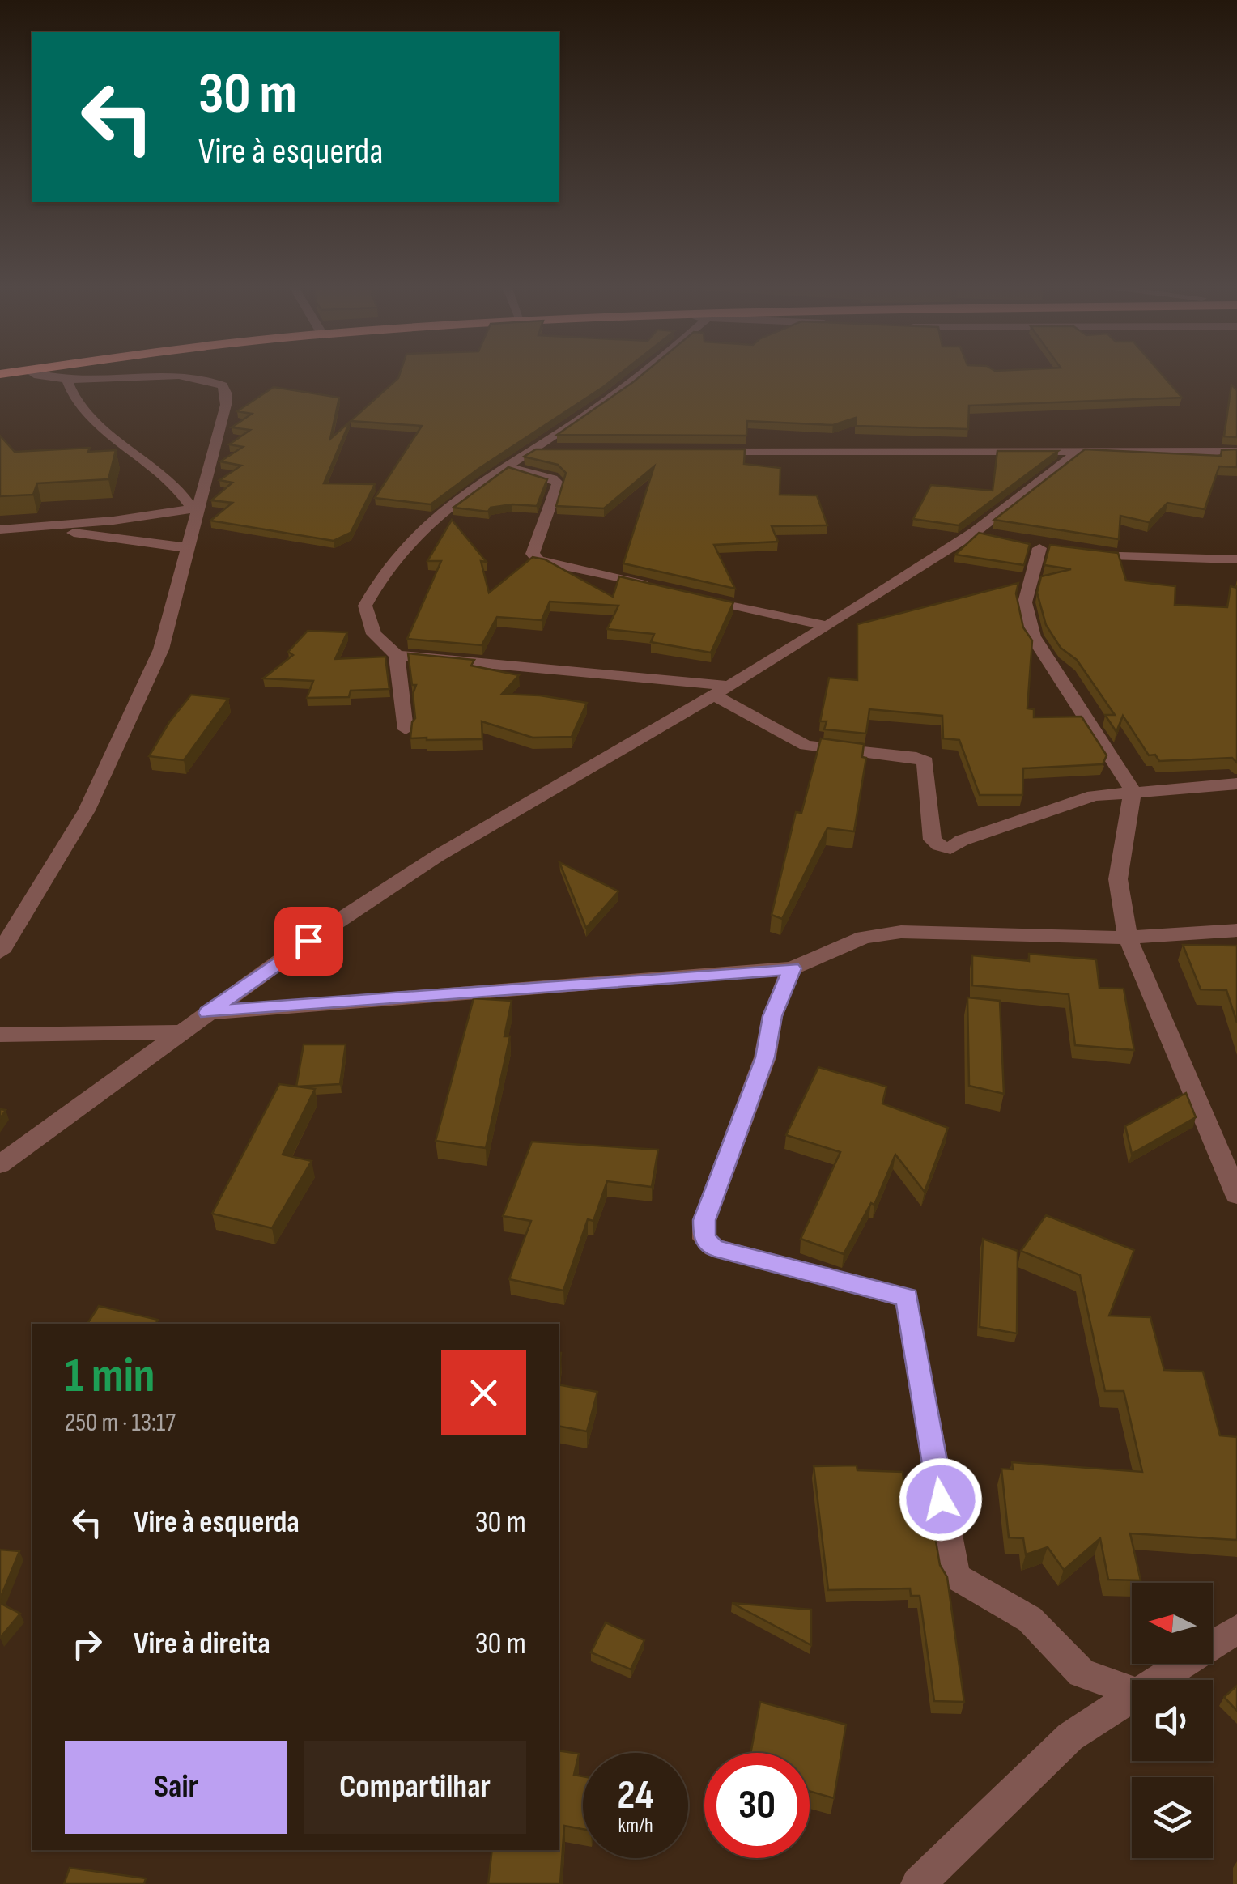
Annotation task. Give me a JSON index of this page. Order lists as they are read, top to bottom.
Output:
{
  "north": "left",
  "page": {
    "turn": ["30 m", "Vire à esquerda"],
    "heading": ["1 min", "250 m · 13:17"],
    "list": [
      {
        "name": "Vire à esquerda",
        "value": "30 m"
      },
      {
        "name": "Vire à direita",
        "value": "30 m"
      }
    ],
    "buttons": ["Sair", "Compartilhar"],
    "speed": "24 km/h",
    "limit": "30"
  }
}
